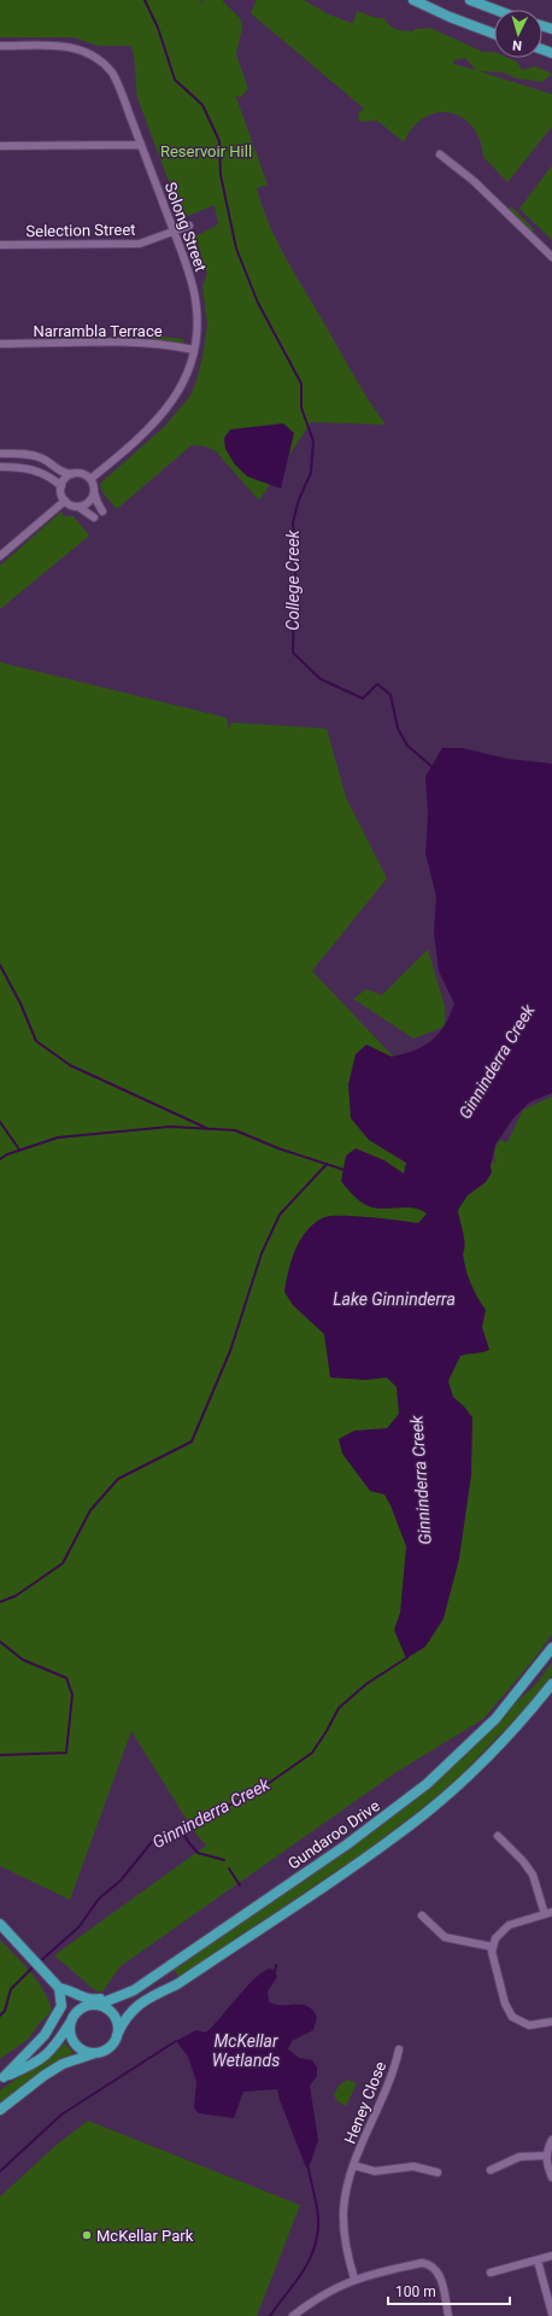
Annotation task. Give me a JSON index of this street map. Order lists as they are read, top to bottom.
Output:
{
  "streets": {
    "main road": ["Gundaroo Drive"],
    "street": [
      "Solong Street",
      "Selection Street",
      "Narrambla Terrace",
      "Heney Close"
    ]
  },
  "crossings": [
    ["Solong Street", "Selection Street"],
    ["Solong Street", "Narrambla Terrace"]
  ],
  "water": [
    "College Creek",
    "Ginninderra Creek",
    "Lake Ginninderra",
    "McKellar Wetlands"
  ],
  "parks": ["Reservoir Hill"],
  "places": ["McKellar Park"],
  "scale_bar": "100 m",
  "north": "bottom"
}
